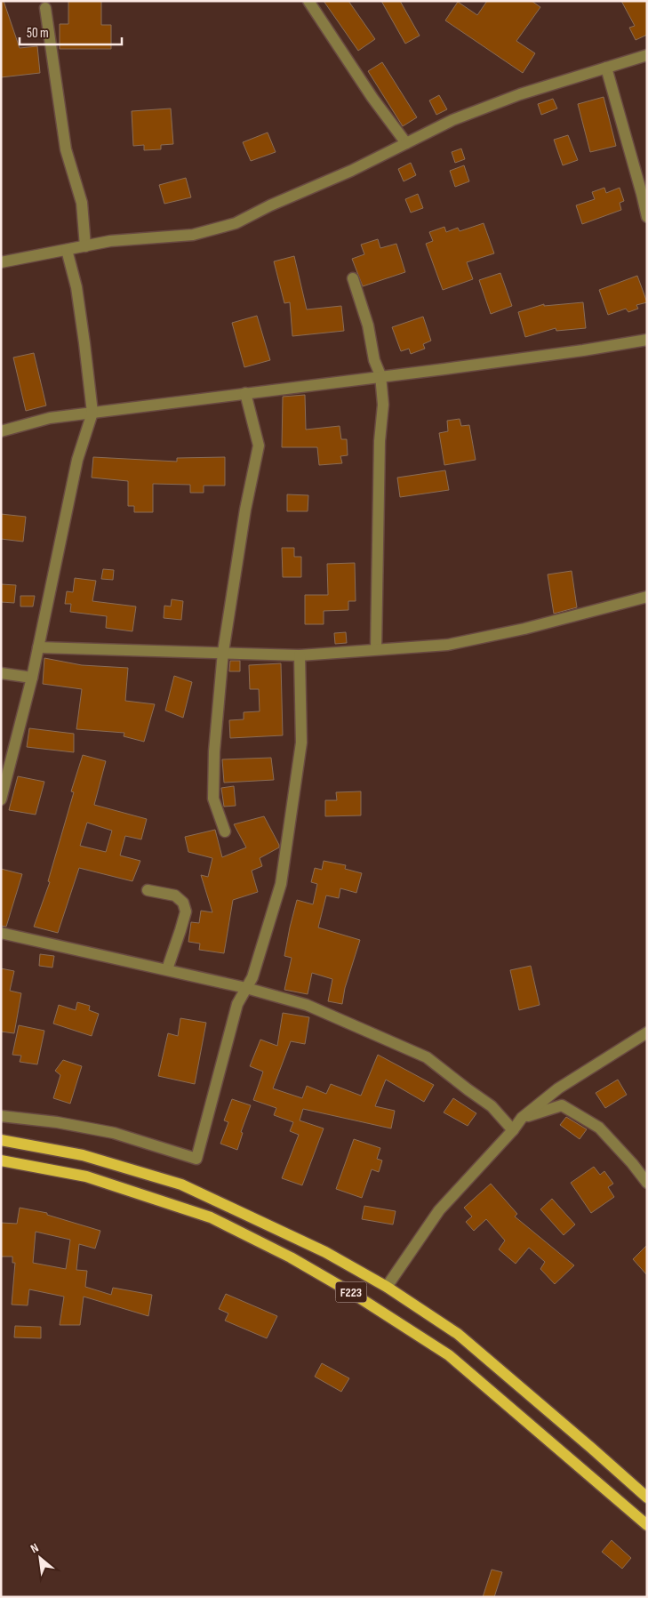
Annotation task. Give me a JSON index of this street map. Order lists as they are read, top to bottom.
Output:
{
  "streets": {
    "main road": ["F223"]
  },
  "scale_bar": "50 m",
  "north": "top left"
}
